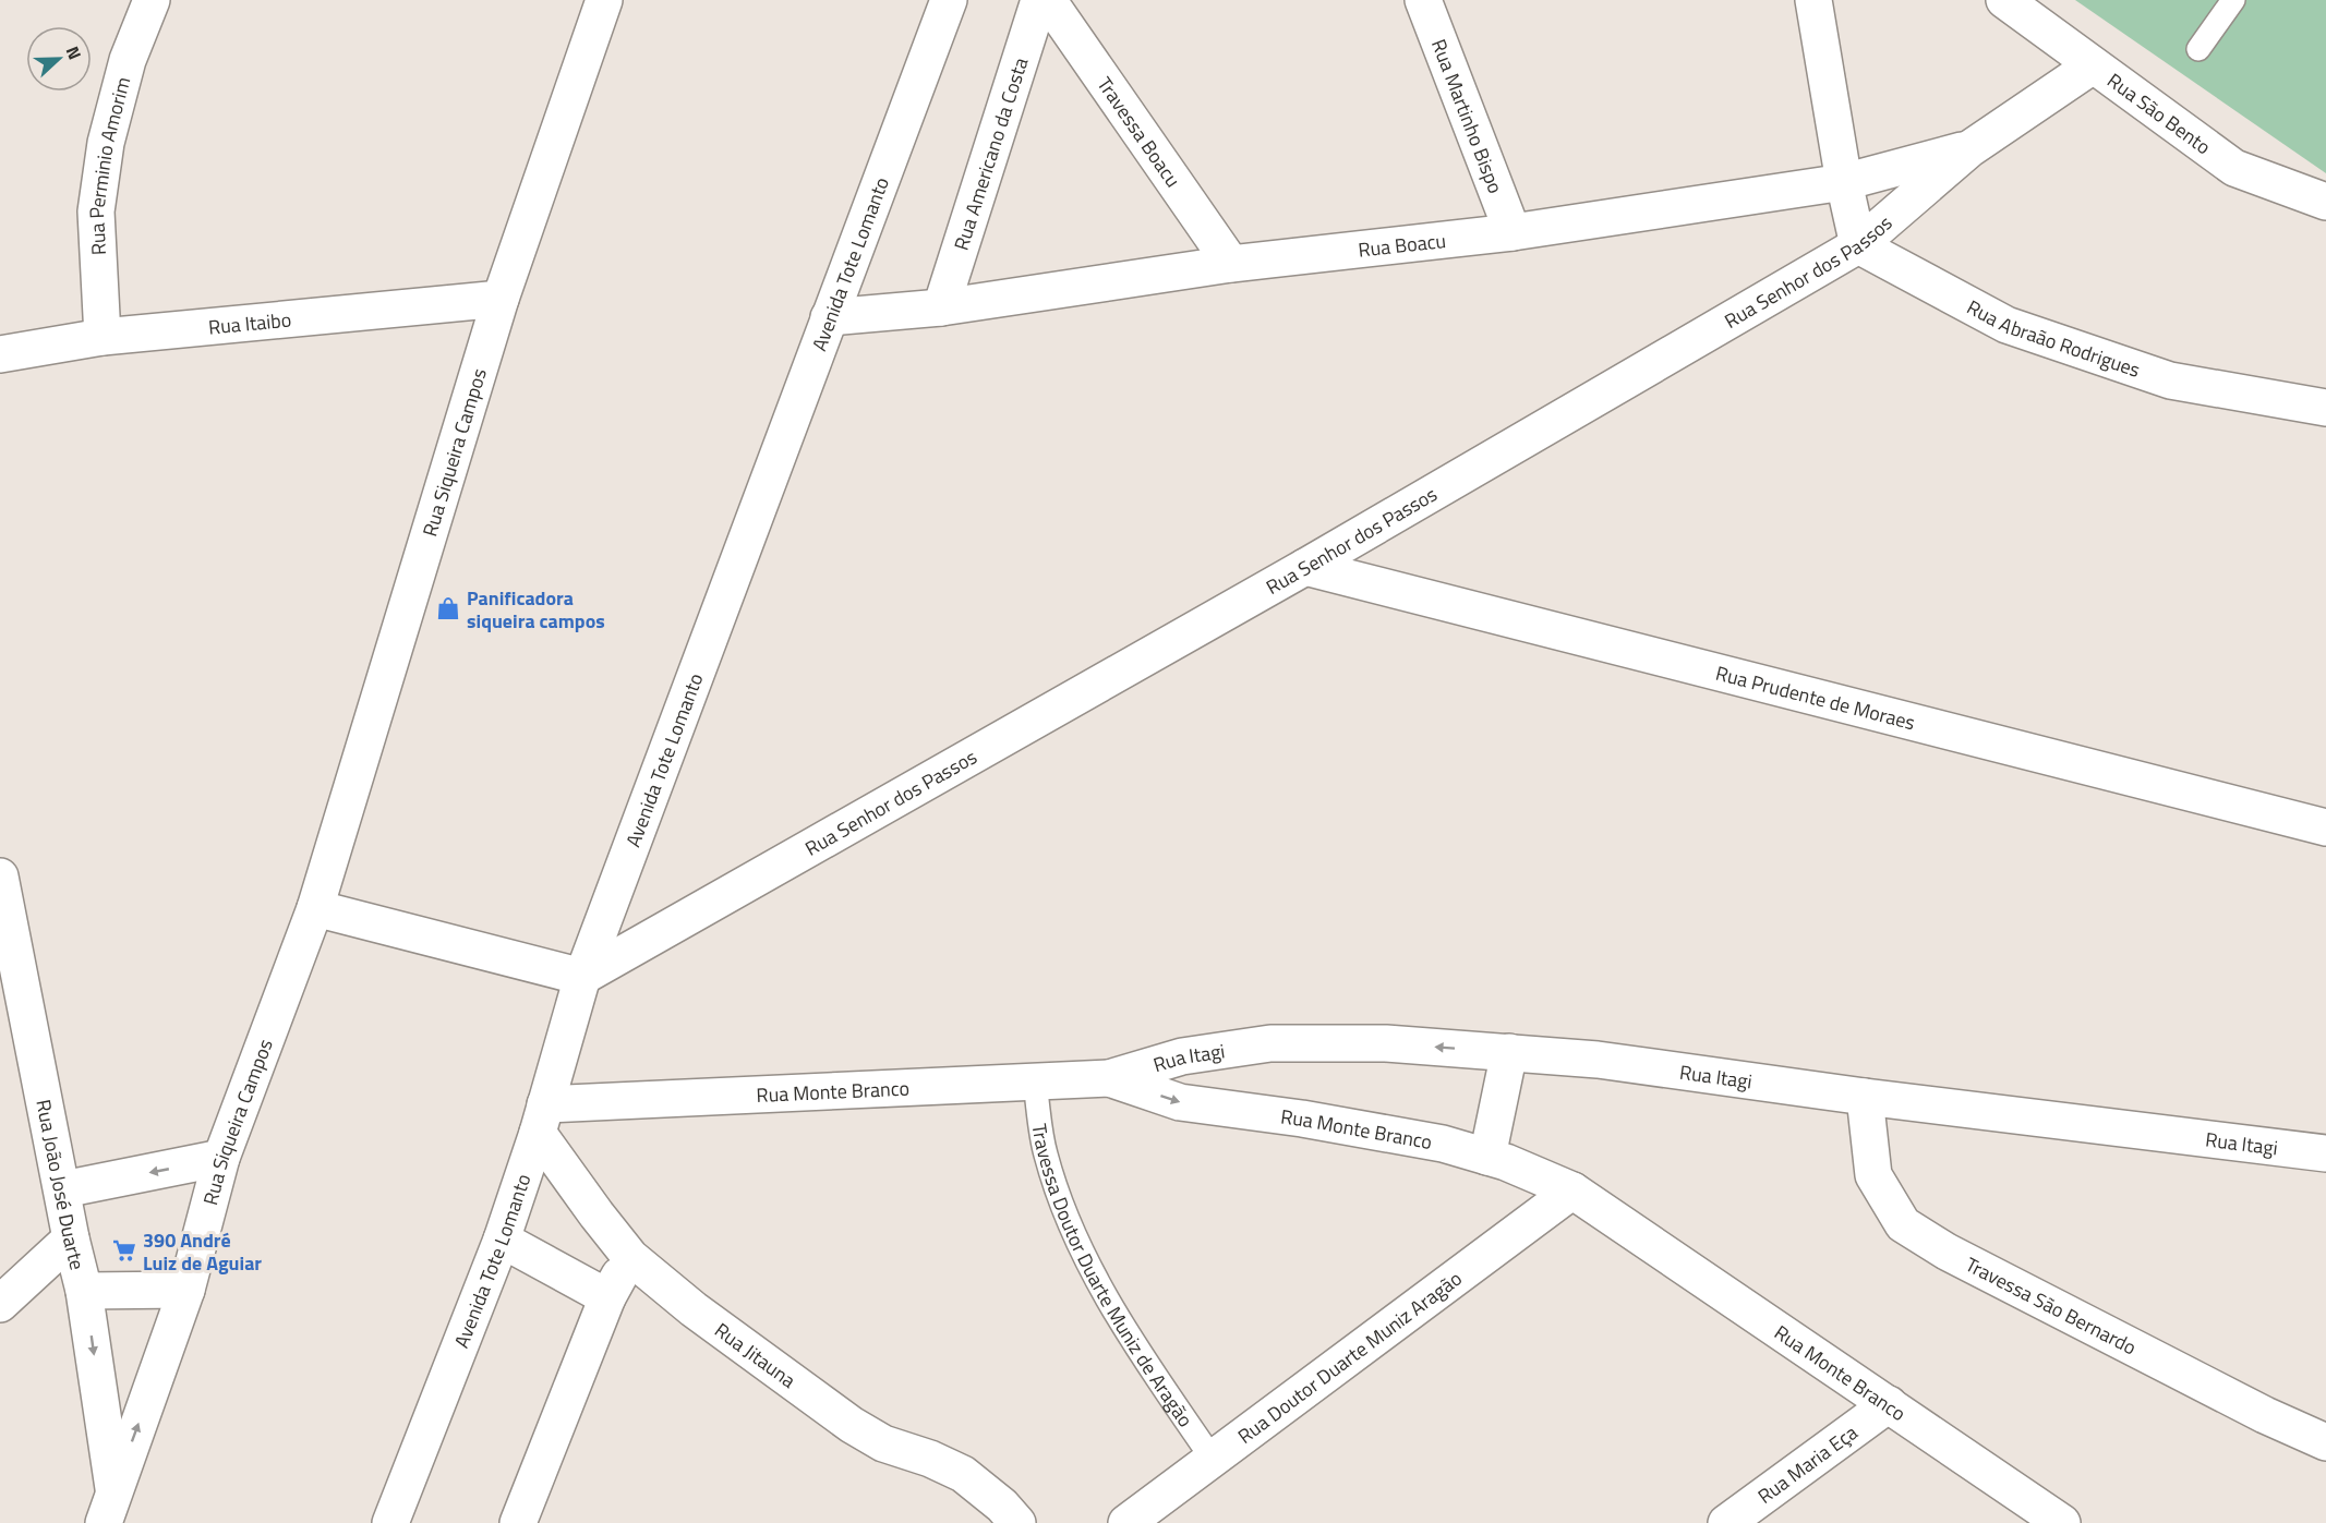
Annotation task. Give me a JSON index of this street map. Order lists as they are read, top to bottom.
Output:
{
  "streets": {
    "street": [
      "Rua São Bento",
      "Rua Martinho Bispo",
      "Travessa Boacu",
      "Rua Americano da Costa",
      "Rua Perminio Amorim",
      "Rua Boacu",
      "Avenida Tote Lomanto",
      "Rua Senhor dos Passos",
      "Rua Itaibo",
      "Rua Abraão Rodrigues",
      "Rua Siqueira Campos",
      "Rua Prudente de Moraes",
      "Rua Itagi",
      "Rua Monte Branco",
      "Rua João José Duarte",
      "Travessa São Bernardo",
      "Rua Jitauna",
      "Rua Doutor Duarte Muniz Aragão",
      "Rua Maria Eça"
    ],
    "lane": ["Travessa Doutor Duarte Muniz de Aragão"]
  },
  "crossings": [
    ["Rua São Bento", "Rua Senhor dos Passos"],
    ["Rua Martinho Bispo", "Rua Boacu"],
    ["Travessa Boacu", "Rua Boacu"],
    ["Rua Americano da Costa", "Rua Boacu"],
    ["Rua Perminio Amorim", "Rua Itaibo"],
    ["Rua Boacu", "Avenida Tote Lomanto"],
    ["Rua Boacu", "Rua Senhor dos Passos"],
    ["Avenida Tote Lomanto", "Rua Senhor dos Passos"],
    ["Avenida Tote Lomanto", "Rua Monte Branco"],
    ["Avenida Tote Lomanto", "Rua Jitauna"],
    ["Rua Senhor dos Passos", "Rua Abraão Rodrigues"],
    ["Rua Senhor dos Passos", "Rua Prudente de Moraes"],
    ["Rua Itaibo", "Rua Siqueira Campos"],
    ["Rua Siqueira Campos", "Rua João José Duarte"],
    ["Rua Itagi", "Rua Monte Branco"],
    ["Rua Itagi", "Travessa São Bernardo"],
    ["Rua Monte Branco", "Travessa Doutor Duarte Muniz de Aragão"],
    ["Rua Monte Branco", "Rua Jitauna"],
    ["Rua Monte Branco", "Rua Doutor Duarte Muniz Aragão"],
    ["Rua Monte Branco", "Rua Maria Eça"],
    ["Travessa Doutor Duarte Muniz de Aragão", "Rua Doutor Duarte Muniz Aragão"]
  ],
  "places": {
    "shop": ["Panificadora siqueira campos"],
    "supermarket": ["390 André Luiz de Aguiar"]
  },
  "north": "right"
}
